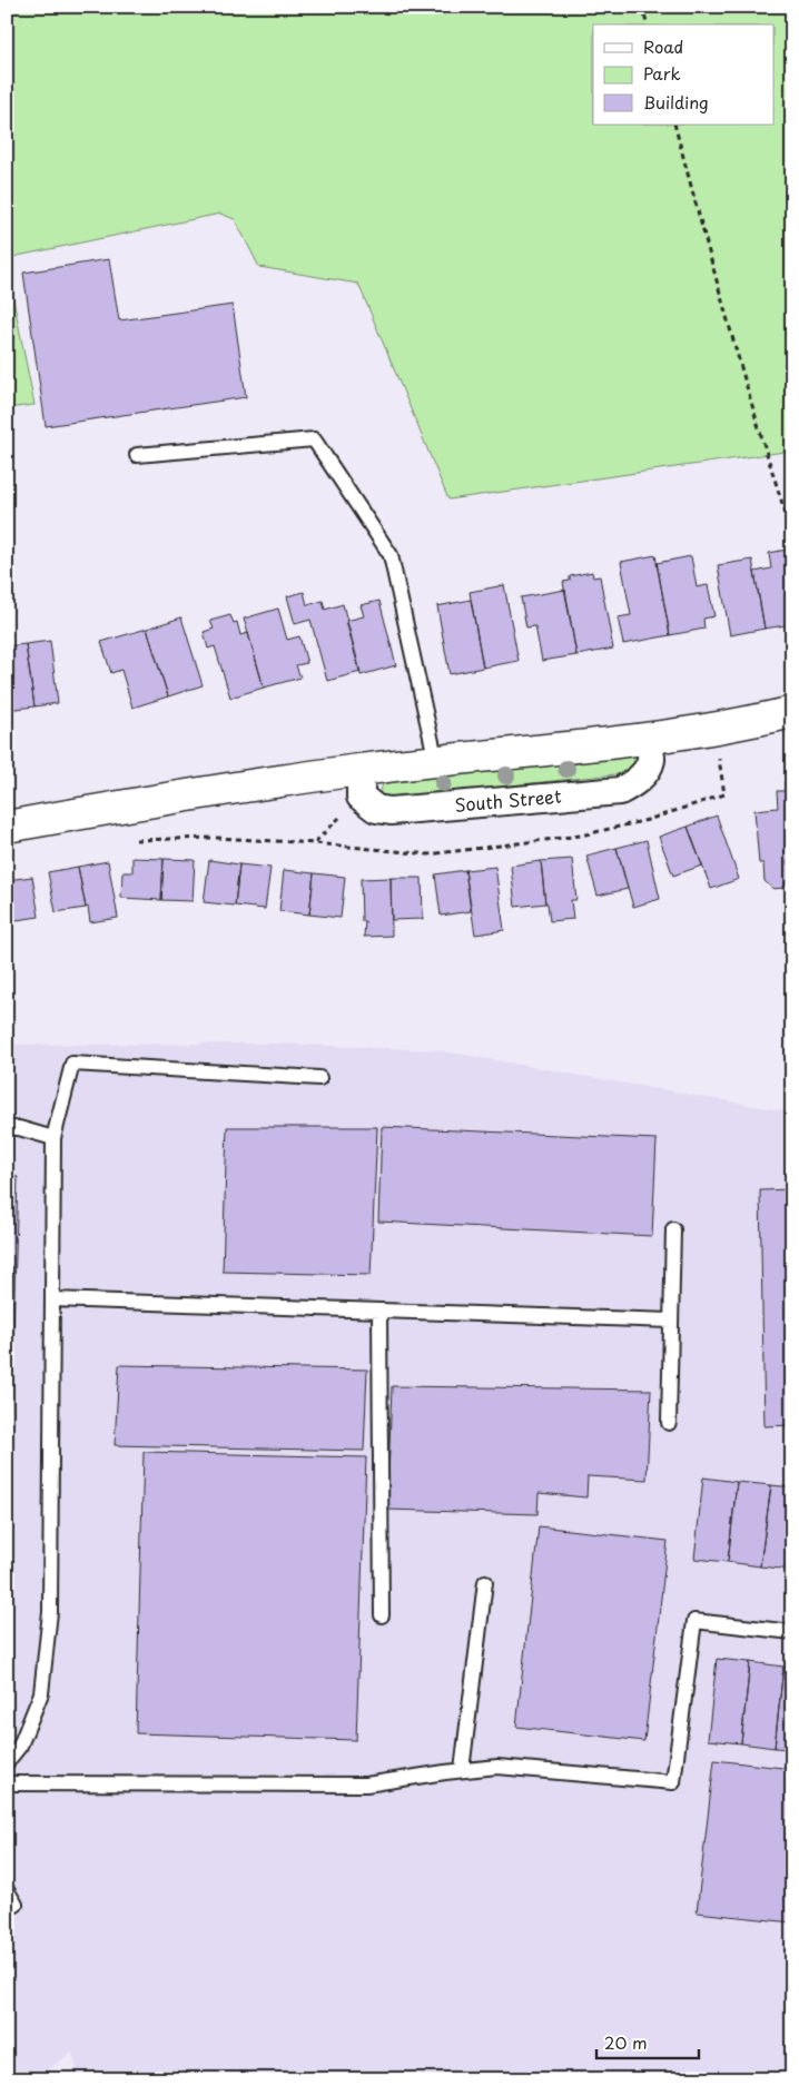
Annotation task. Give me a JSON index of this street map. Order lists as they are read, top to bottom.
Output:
{
  "streets": {
    "street": ["South Street"]
  },
  "legend": ["Road", "Park", "Building"],
  "scale_bar": "20 m"
}
